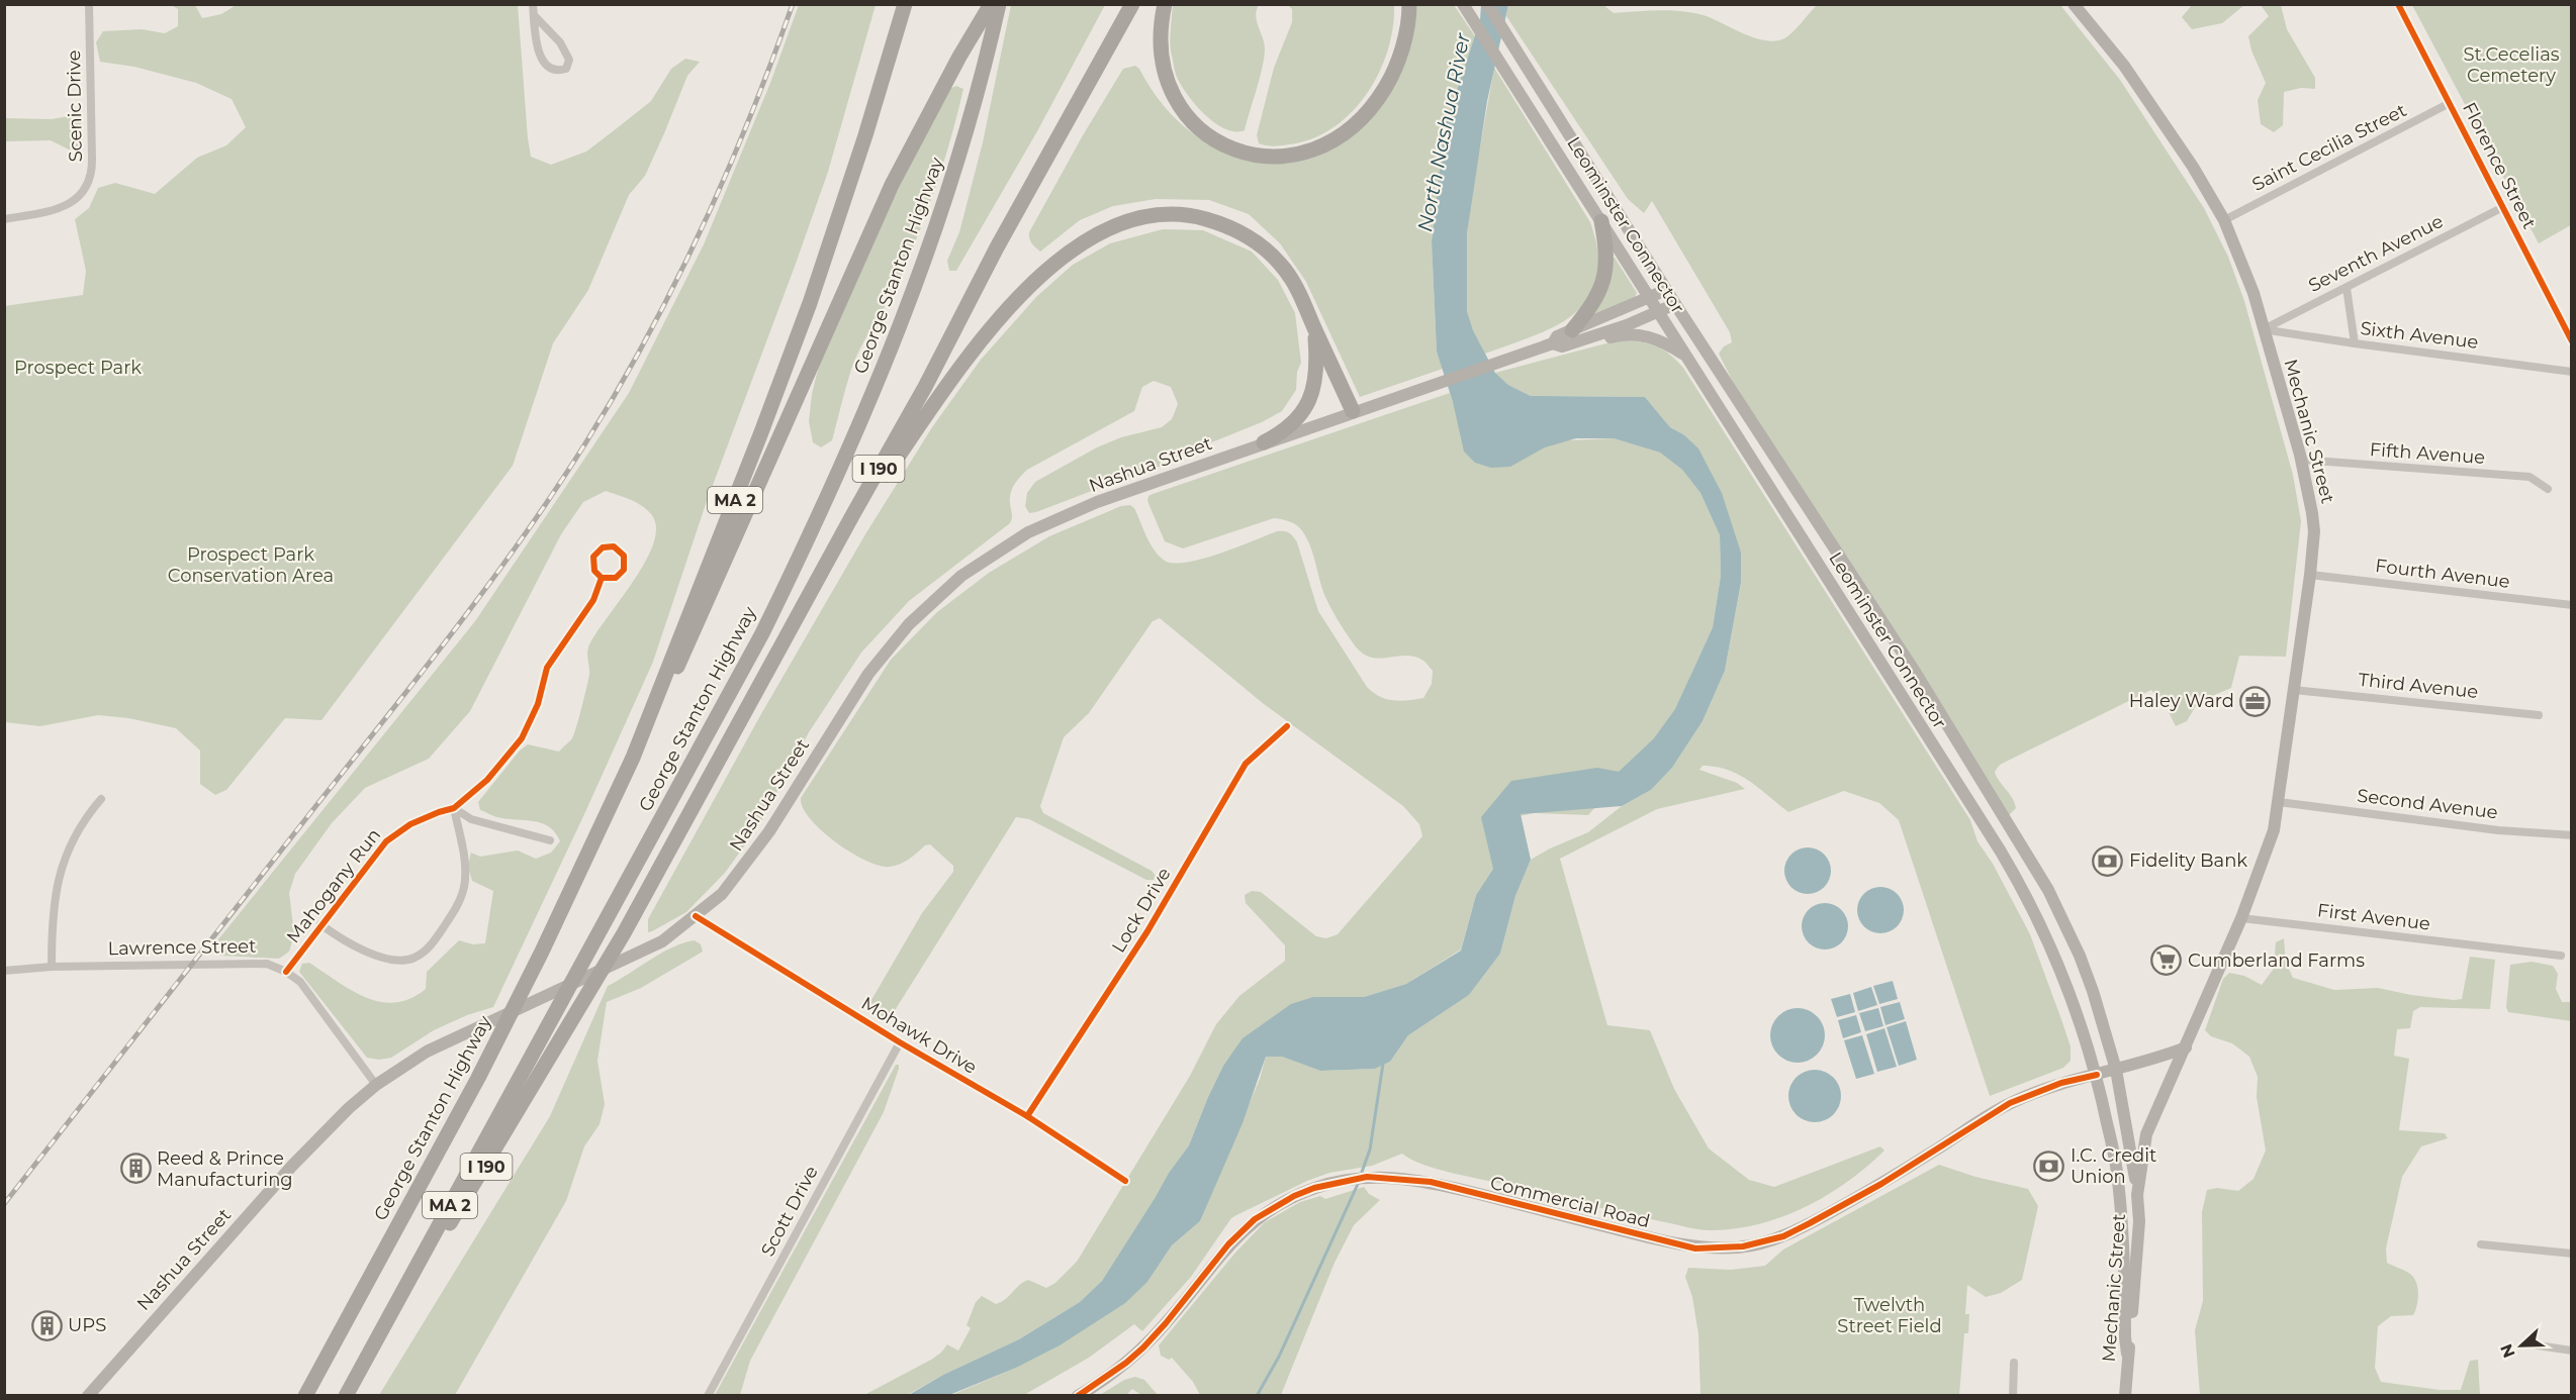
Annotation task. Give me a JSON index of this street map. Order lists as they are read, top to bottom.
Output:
{
  "streets": {
    "highway": ["George Stanton Highway", "I 190", "MA 2"],
    "main road": [
      "Leominster Connector",
      "Mechanic Street",
      "Nashua Street",
      "Commercial Road"
    ],
    "street": [
      "Scenic Drive",
      "Saint Cecilia Street",
      "Florence Street",
      "Seventh Avenue",
      "Sixth Avenue",
      "Fifth Avenue",
      "Fourth Avenue",
      "Third Avenue",
      "Second Avenue",
      "Mahogany Run",
      "Lock Drive",
      "First Avenue",
      "Lawrence Street",
      "Mohawk Drive",
      "Scott Drive"
    ]
  },
  "crossings": [
    ["Saint Cecilia Street", "Florence Street"],
    ["Saint Cecilia Street", "Mechanic Street"],
    ["Florence Street", "Seventh Avenue"],
    ["Leominster Connector", "Mechanic Street"],
    ["Leominster Connector", "Nashua Street"],
    ["Leominster Connector", "Commercial Road"],
    ["Seventh Avenue", "Sixth Avenue"],
    ["Seventh Avenue", "Mechanic Street"],
    ["George Stanton Highway", "I 190"],
    ["Sixth Avenue", "Mechanic Street"],
    ["Mechanic Street", "Fifth Avenue"],
    ["Mechanic Street", "Fourth Avenue"],
    ["Mechanic Street", "Third Avenue"],
    ["Mechanic Street", "Second Avenue"],
    ["Mechanic Street", "First Avenue"],
    ["Nashua Street", "Lawrence Street"],
    ["Nashua Street", "Mohawk Drive"],
    ["Mahogany Run", "Lawrence Street"],
    ["Lock Drive", "Mohawk Drive"],
    ["Mohawk Drive", "Scott Drive"]
  ],
  "water": ["North Nashua River"],
  "parks": [
    "St.Cecelias Cemetery",
    "Prospect Park",
    "Prospect Park Conservation Area",
    "Twelvth Street Field"
  ],
  "places": {
    "office": ["Haley Ward"],
    "bank": ["Fidelity Bank", "I.C. Credit Union"],
    "supermarket": ["Cumberland Farms"],
    "building": ["Reed & Prince Manufacturing", "UPS"]
  },
  "north": "left"
}
